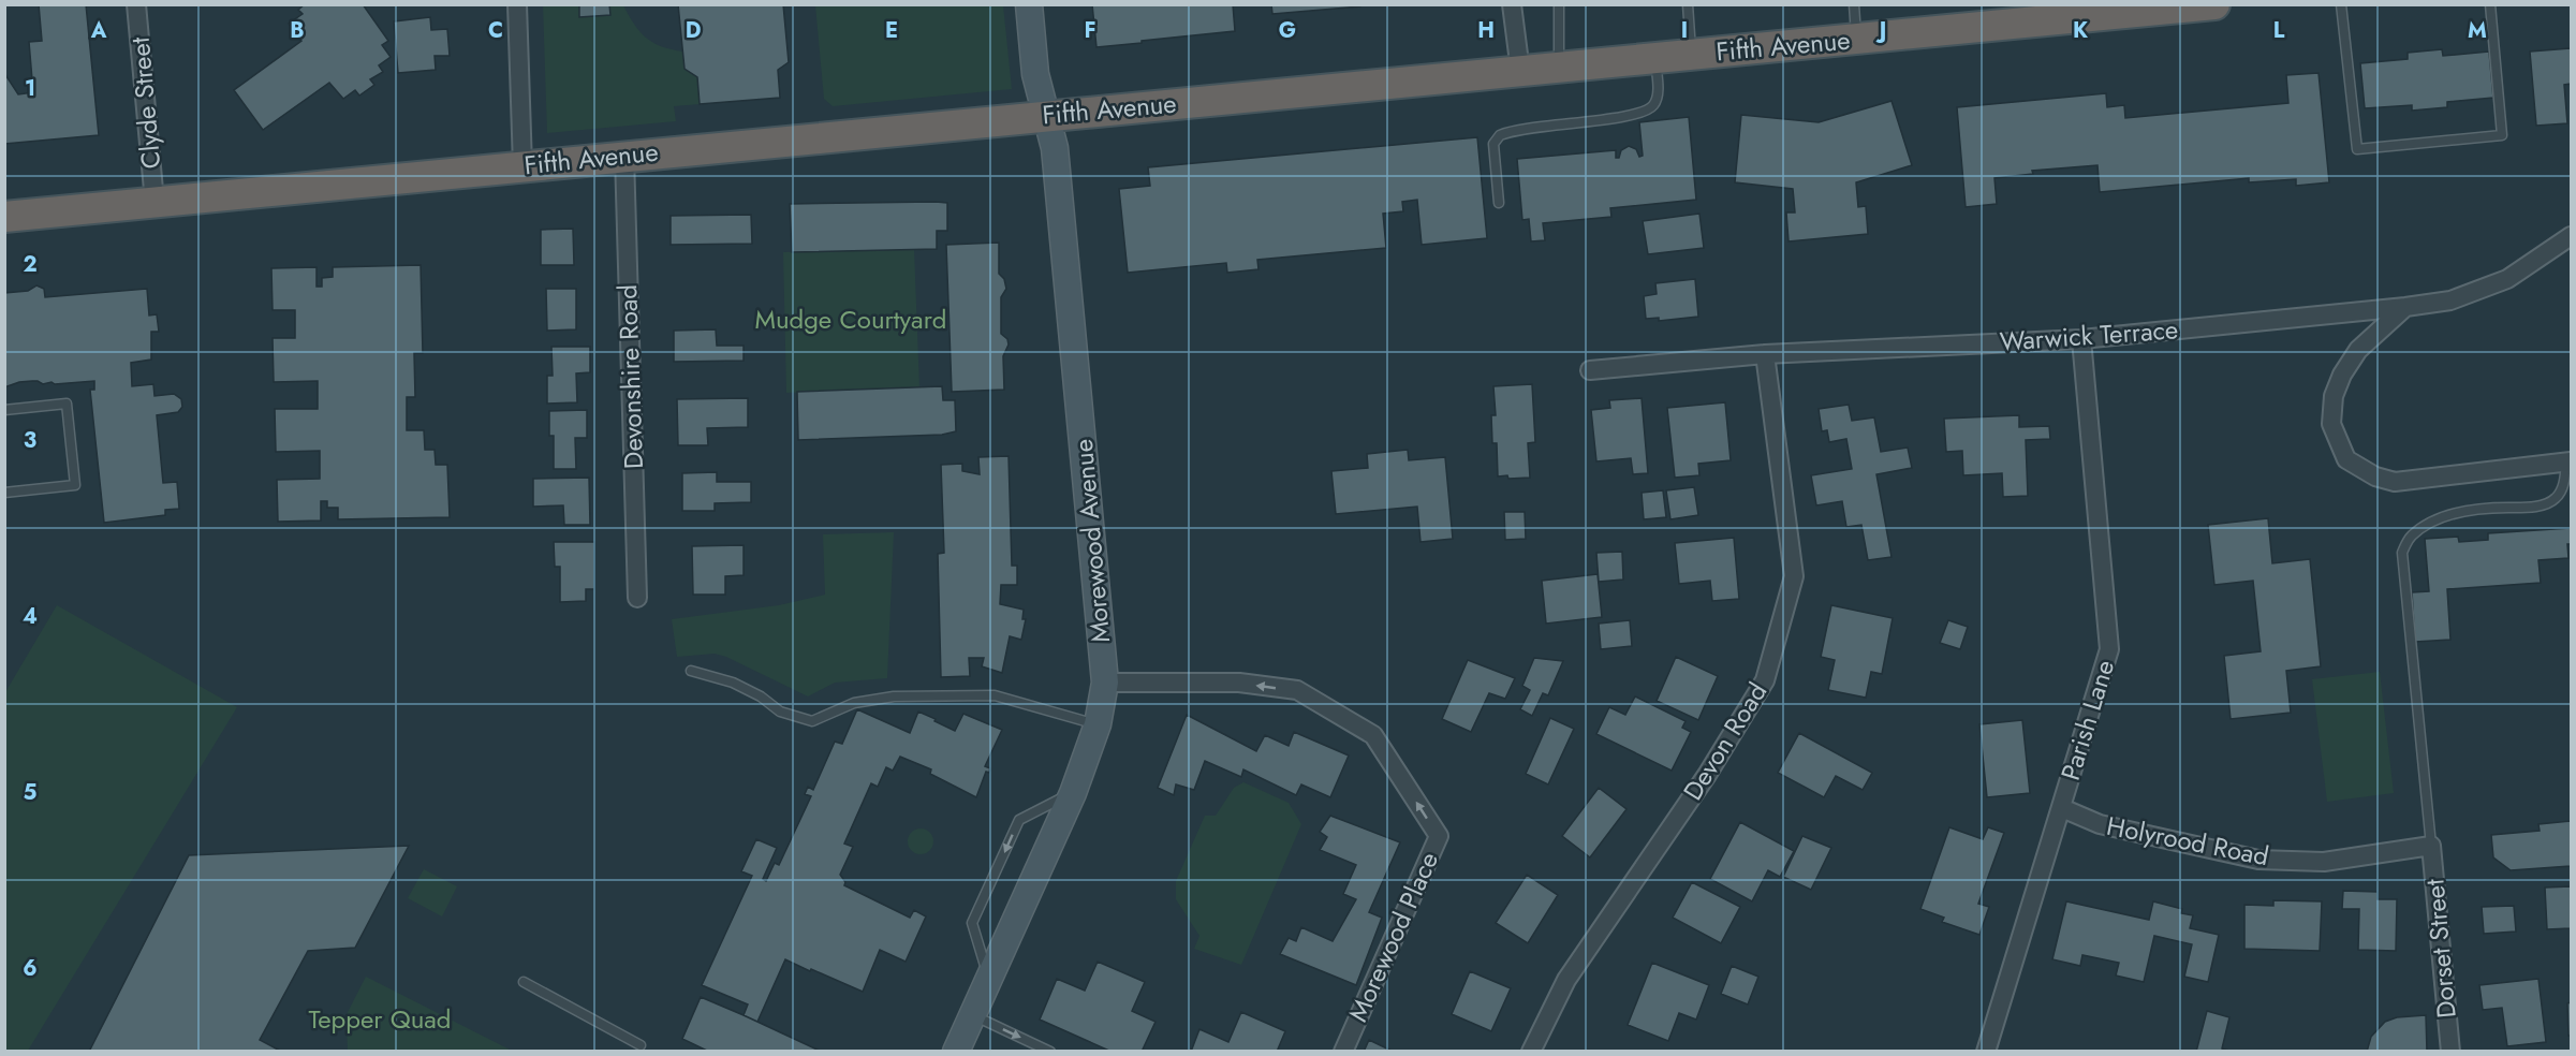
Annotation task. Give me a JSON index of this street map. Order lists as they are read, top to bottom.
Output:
{
  "streets": {
    "highway": ["Fifth Avenue"],
    "main road": ["Morewood Avenue"],
    "street": [
      "Clyde Street",
      "Warwick Terrace",
      "Devonshire Road",
      "Parish Lane",
      "Devon Road",
      "Holyrood Road",
      "Morewood Place",
      "Dorset Street"
    ]
  },
  "crossings": [
    ["Fifth Avenue", "Clyde Street"],
    ["Fifth Avenue", "Devonshire Road"],
    ["Fifth Avenue", "Morewood Avenue"],
    ["Warwick Terrace", "Parish Lane"],
    ["Warwick Terrace", "Devon Road"],
    ["Morewood Avenue", "Morewood Place"],
    ["Parish Lane", "Holyrood Road"],
    ["Holyrood Road", "Dorset Street"]
  ],
  "parks": ["Mudge Courtyard", "Tepper Quad"],
  "grid": {
    "columns": [
      "A",
      "B",
      "C",
      "D",
      "E",
      "F",
      "G",
      "H",
      "I",
      "J",
      "K",
      "L",
      "M"
    ],
    "rows": [
      "1",
      "2",
      "3",
      "4",
      "5",
      "6"
    ]
  }
}
